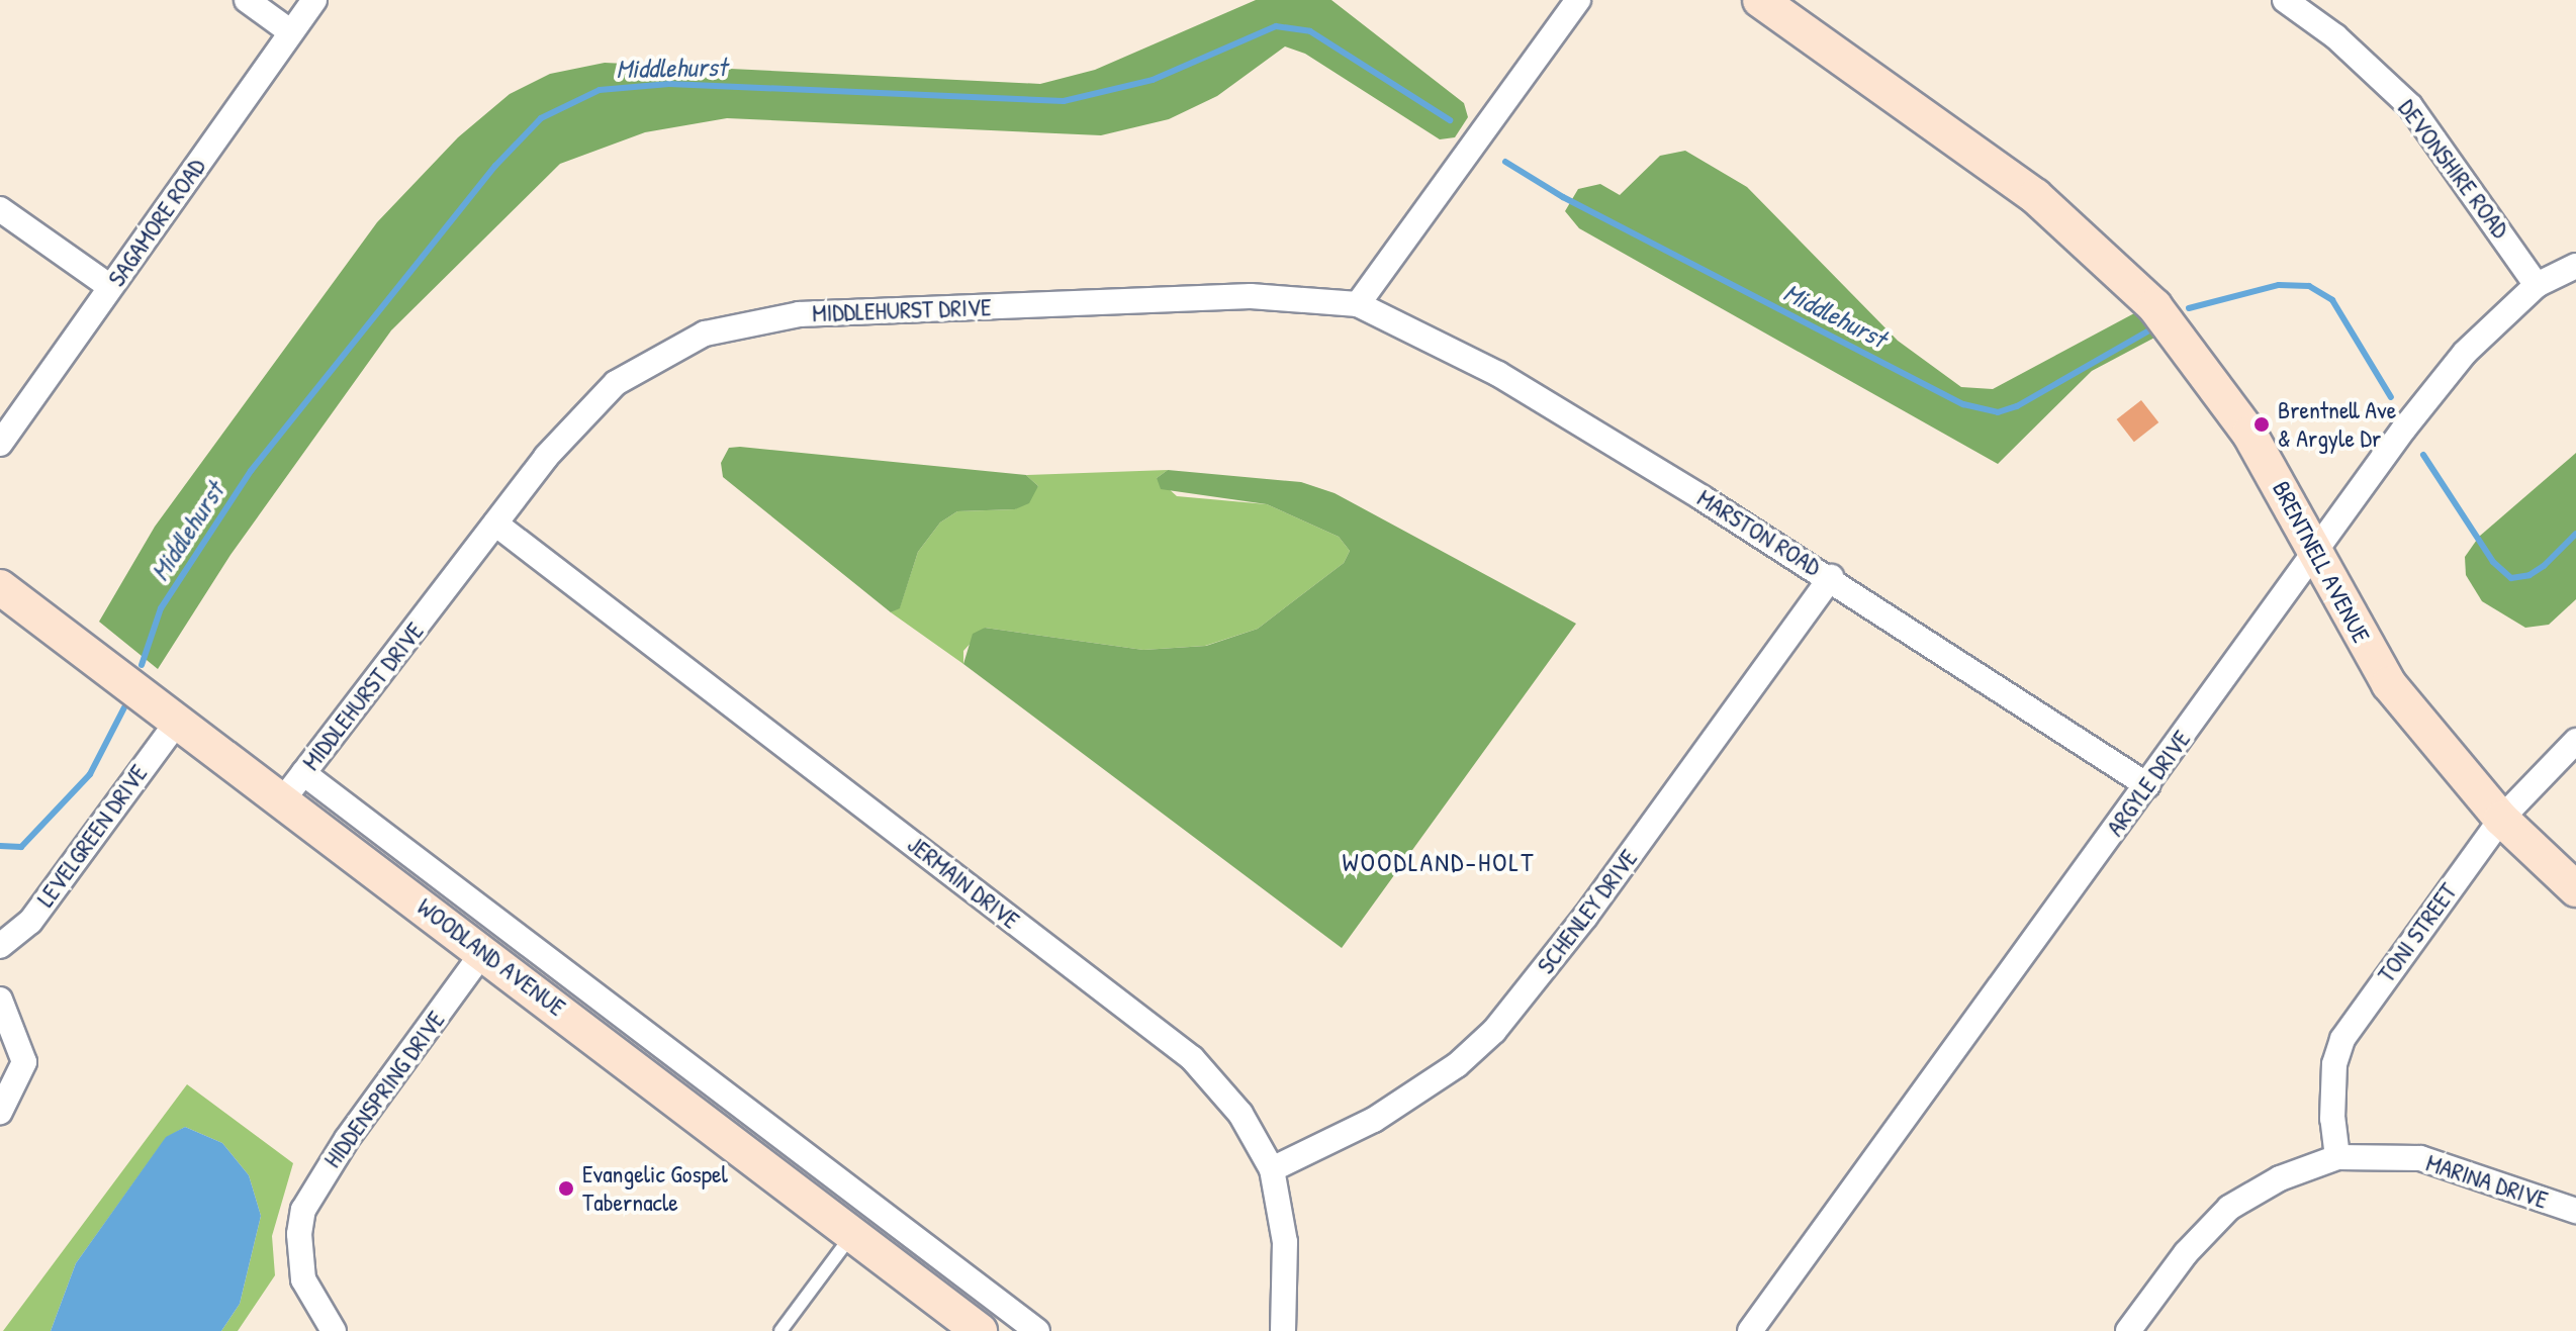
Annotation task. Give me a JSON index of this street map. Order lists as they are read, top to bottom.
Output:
{
  "streets": {
    "street": [
      "DEVONSHIRE ROAD",
      "SAGAMORE ROAD",
      "MIDDLEHURST DRIVE",
      "MARSTON ROAD",
      "BRENTNELL AVENUE",
      "ARGYLE DRIVE",
      "LEVELGREEN DRIVE",
      "JERMAIN DRIVE",
      "SCHENLEY DRIVE",
      "TONI STREET",
      "WOODLAND AVENUE",
      "HIDDENSPRING DRIVE",
      "MARINA DRIVE"
    ]
  },
  "crossings": [
    ["DEVONSHIRE ROAD", "ARGYLE DRIVE"],
    ["MIDDLEHURST DRIVE", "MARSTON ROAD"],
    ["MIDDLEHURST DRIVE", "JERMAIN DRIVE"],
    ["MIDDLEHURST DRIVE", "WOODLAND AVENUE"],
    ["MARSTON ROAD", "ARGYLE DRIVE"],
    ["MARSTON ROAD", "SCHENLEY DRIVE"],
    ["BRENTNELL AVENUE", "ARGYLE DRIVE"],
    ["BRENTNELL AVENUE", "TONI STREET"],
    ["LEVELGREEN DRIVE", "WOODLAND AVENUE"],
    ["JERMAIN DRIVE", "SCHENLEY DRIVE"],
    ["TONI STREET", "MARINA DRIVE"],
    ["WOODLAND AVENUE", "HIDDENSPRING DRIVE"]
  ],
  "districts": ["WOODLAND-HOLT"],
  "water": ["Middlehurst"],
  "places": ["Brentnell Ave & Argyle Dr", "Evangelic Gospel Tabernacle"]
}
